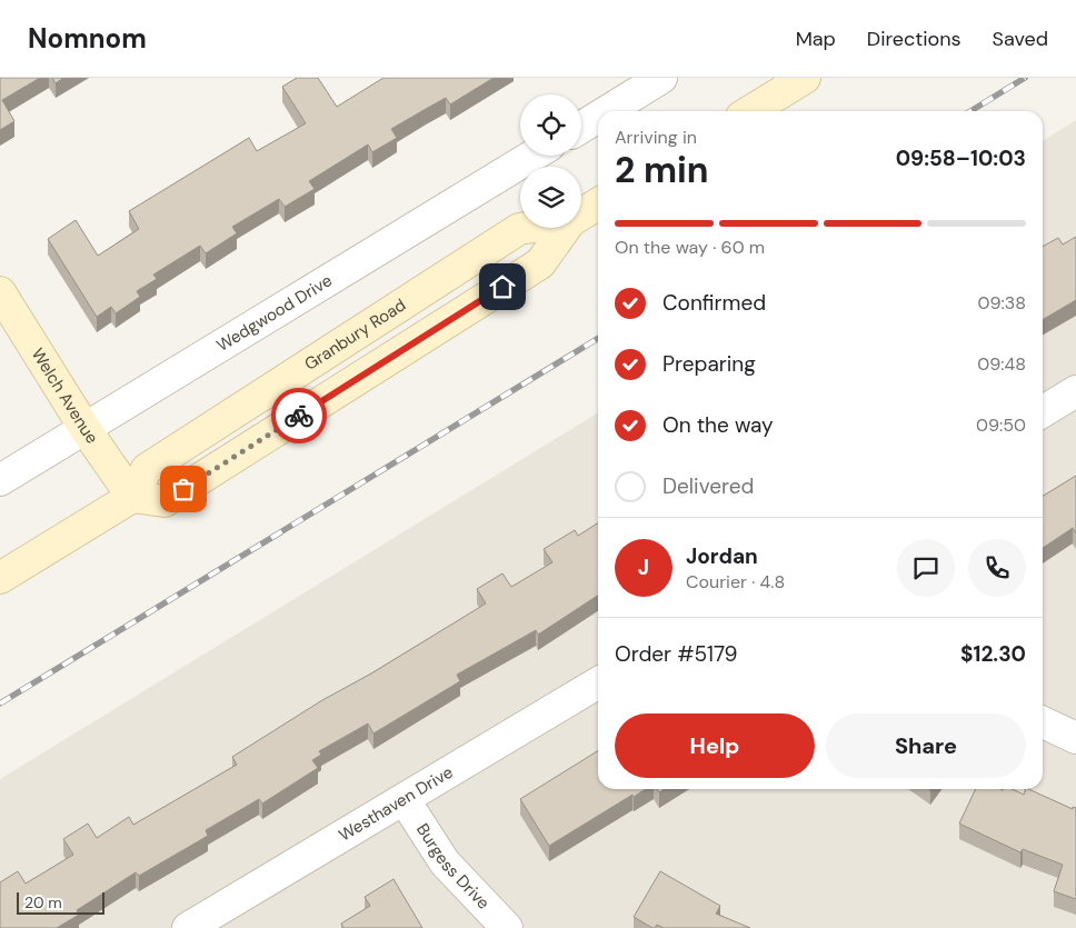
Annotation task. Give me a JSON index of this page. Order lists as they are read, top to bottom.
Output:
{
  "streets": {
    "main road": ["Granbury Road", "Welch Avenue"],
    "street": ["Wedgwood Drive", "Westhaven Drive", "Burgess Drive"]
  },
  "crossings": [
    ["Wedgwood Drive", "Welch Avenue"],
    ["Granbury Road", "Welch Avenue"],
    ["Westhaven Drive", "Burgess Drive"]
  ],
  "scale_bar": "20 m",
  "page": {
    "header": "Nomnom",
    "nav": ["Map", "Directions", "Saved"],
    "heading": ["2 min", "Arriving in", "09:58–10:03"],
    "panel": [
      "Jordan",
      "Courier · 4.8",
      "Order #5179",
      "$12.30"
    ],
    "bar": "On the way · 60 m",
    "list": [
      ["Confirmed", "09:38"],
      ["Preparing", "09:48"],
      ["On the way", "09:50"],
      "Delivered"
    ],
    "round": "J",
    "buttons": ["Help", "Share"],
    "scale": "20 m"
  }
}
